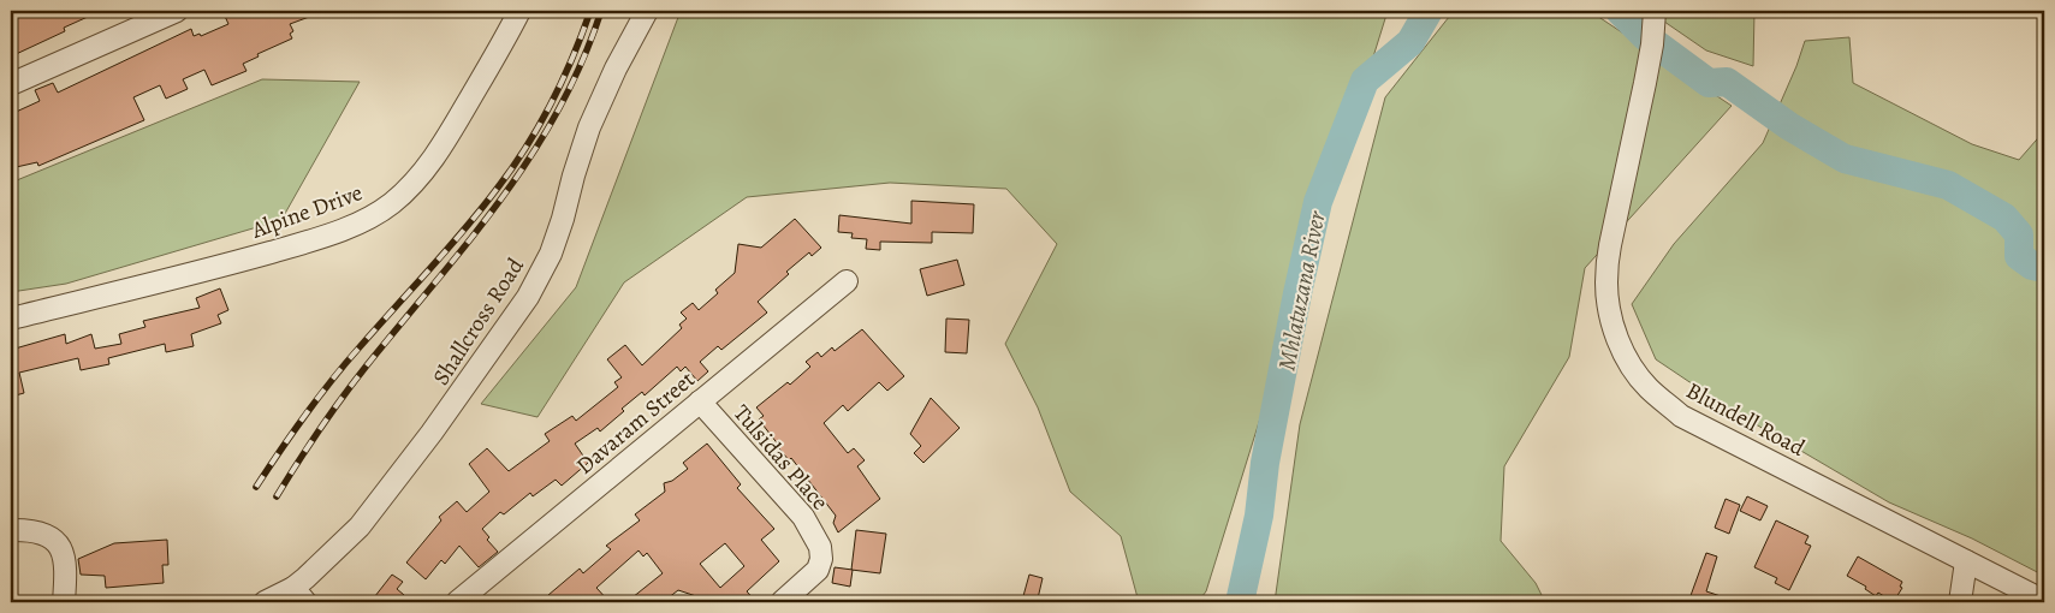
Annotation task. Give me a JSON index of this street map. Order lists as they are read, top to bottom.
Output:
{
  "streets": {
    "street": [
      "Alpine Drive",
      "Shallcross Road",
      "Blundell Road",
      "Davaram Street",
      "Tulsidas Place"
    ]
  },
  "crossings": [
    ["Davaram Street", "Tulsidas Place"]
  ],
  "water": ["Mhlatuzana River"]
}
